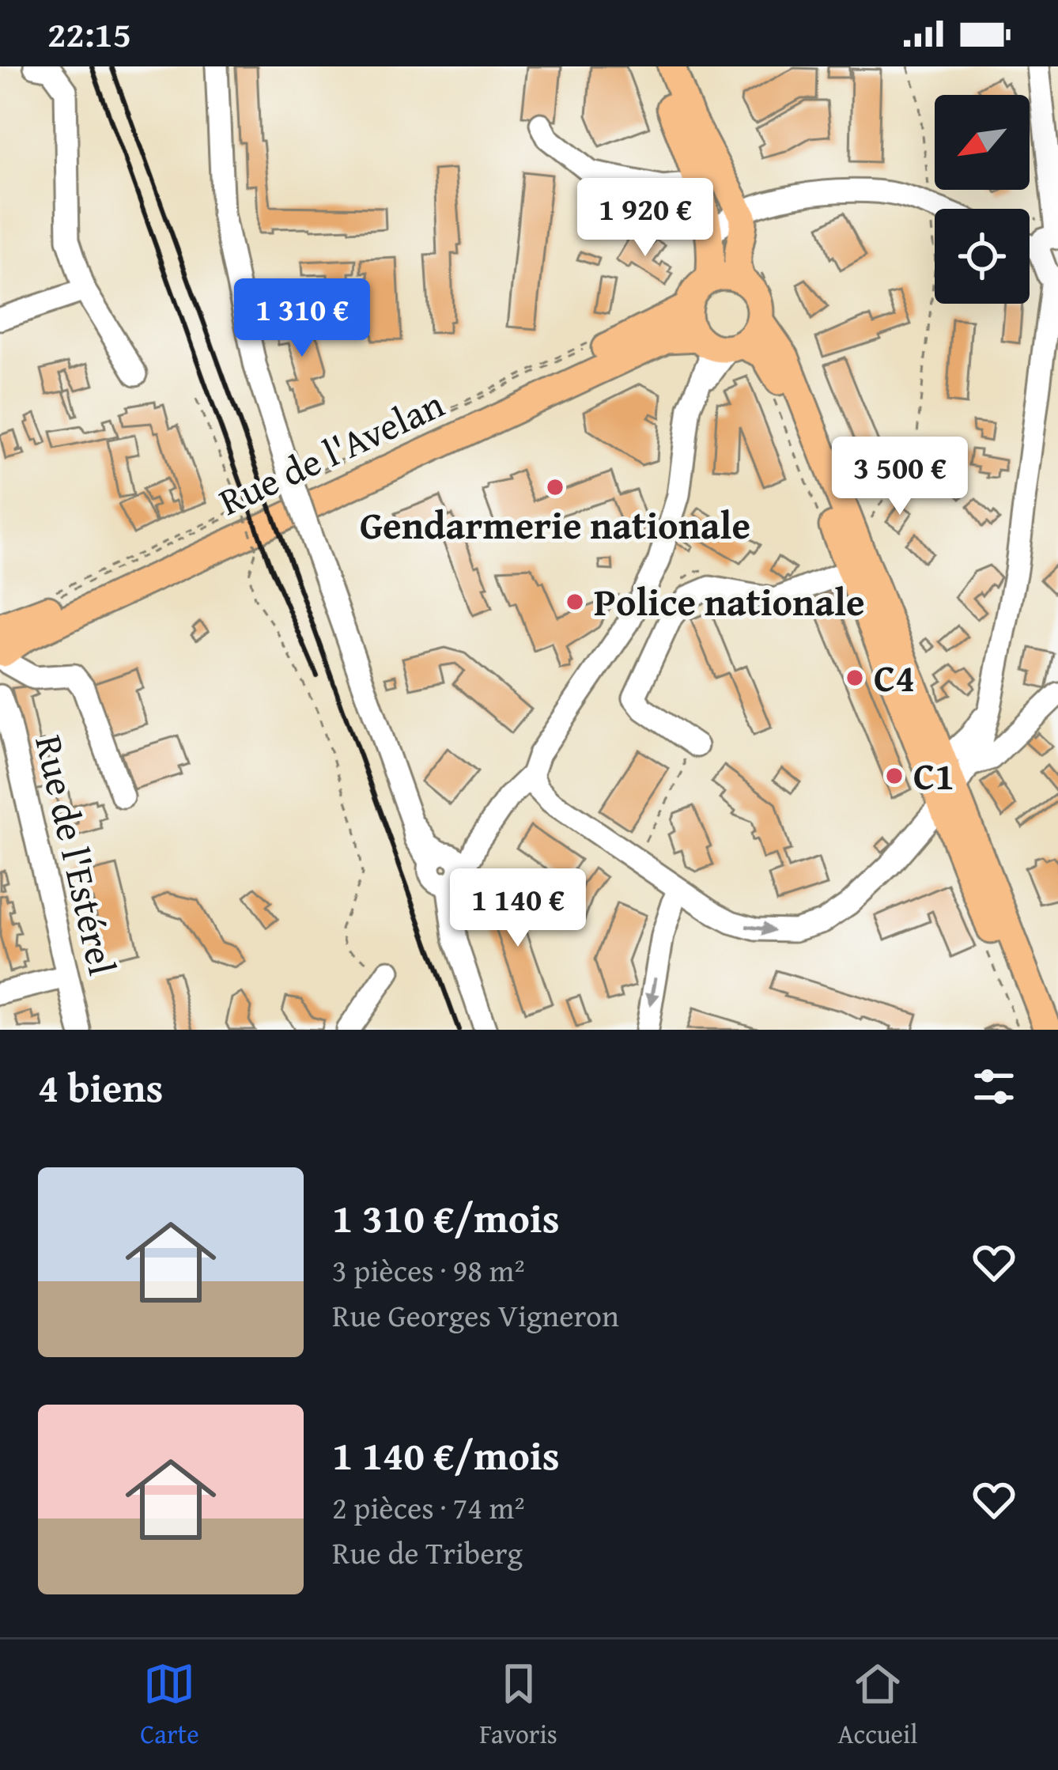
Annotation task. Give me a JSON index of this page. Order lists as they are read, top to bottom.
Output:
{
  "streets": {
    "main road": ["Rue de l'Avelan"],
    "street": ["Rue de l'Estérel"]
  },
  "places": [
    "Gendarmerie nationale",
    "Police nationale",
    "C4",
    "C1"
  ],
  "north": "bottom left",
  "page": {
    "status": "22:15",
    "price": [
      "1 920 €",
      "1 310 €",
      "3 500 €",
      "1 140 €"
    ],
    "heading": "4 biens",
    "list": [
      {
        "name": "1 310 €/mois",
        "note": "3 pièces · 98 m² · Rue Georges Vigneron"
      },
      {
        "name": "1 140 €/mois",
        "note": "2 pièces · 74 m² · Rue de Triberg"
      }
    ],
    "tabs": ["Carte", "Favoris", "Accueil"]
  }
}
